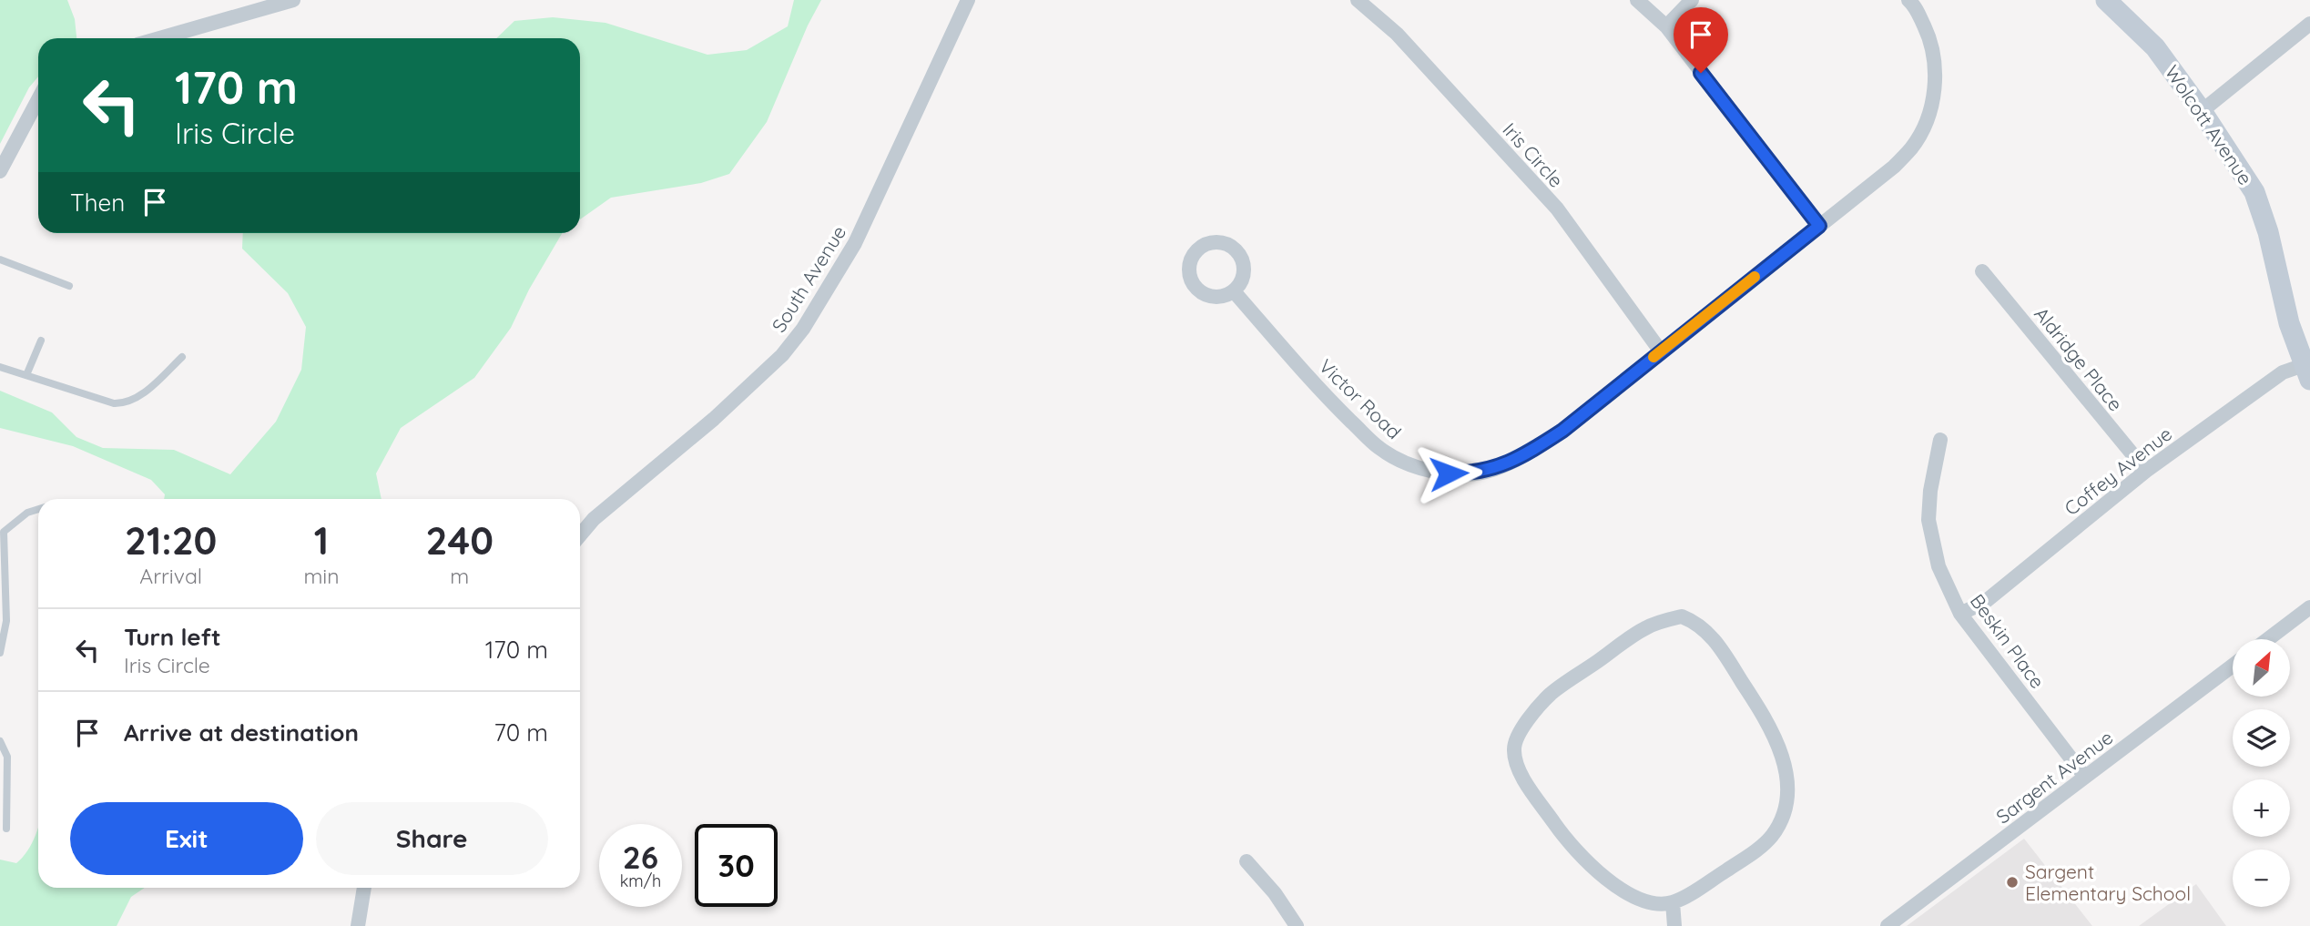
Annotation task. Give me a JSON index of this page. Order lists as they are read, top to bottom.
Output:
{
  "streets": {
    "main road": ["Wolcott Avenue"],
    "street": [
      "Iris Circle",
      "South Avenue",
      "Aldridge Place",
      "Victor Road",
      "Coffey Avenue",
      "Beskin Place",
      "Sargent Avenue"
    ]
  },
  "crossings": [
    ["Wolcott Avenue", "Coffey Avenue"],
    ["Iris Circle", "Victor Road"],
    ["Aldridge Place", "Coffey Avenue"],
    ["Coffey Avenue", "Beskin Place"],
    ["Beskin Place", "Sargent Avenue"]
  ],
  "places": ["Sargent Elementary School"],
  "north": "top right",
  "page": {
    "turn": ["170 m", "Iris Circle"],
    "then": "Then",
    "eta": [
      "21:20",
      "Arrival",
      "1",
      "min",
      "240",
      "m"
    ],
    "list": [
      {
        "name": "Turn left",
        "note": "Iris Circle",
        "value": "170 m"
      },
      {
        "name": "Arrive at destination",
        "value": "70 m"
      }
    ],
    "map_buttons": ["+", "−"],
    "buttons": ["Exit", "Share"],
    "speed": "26 km/h",
    "limit": "30"
  }
}
